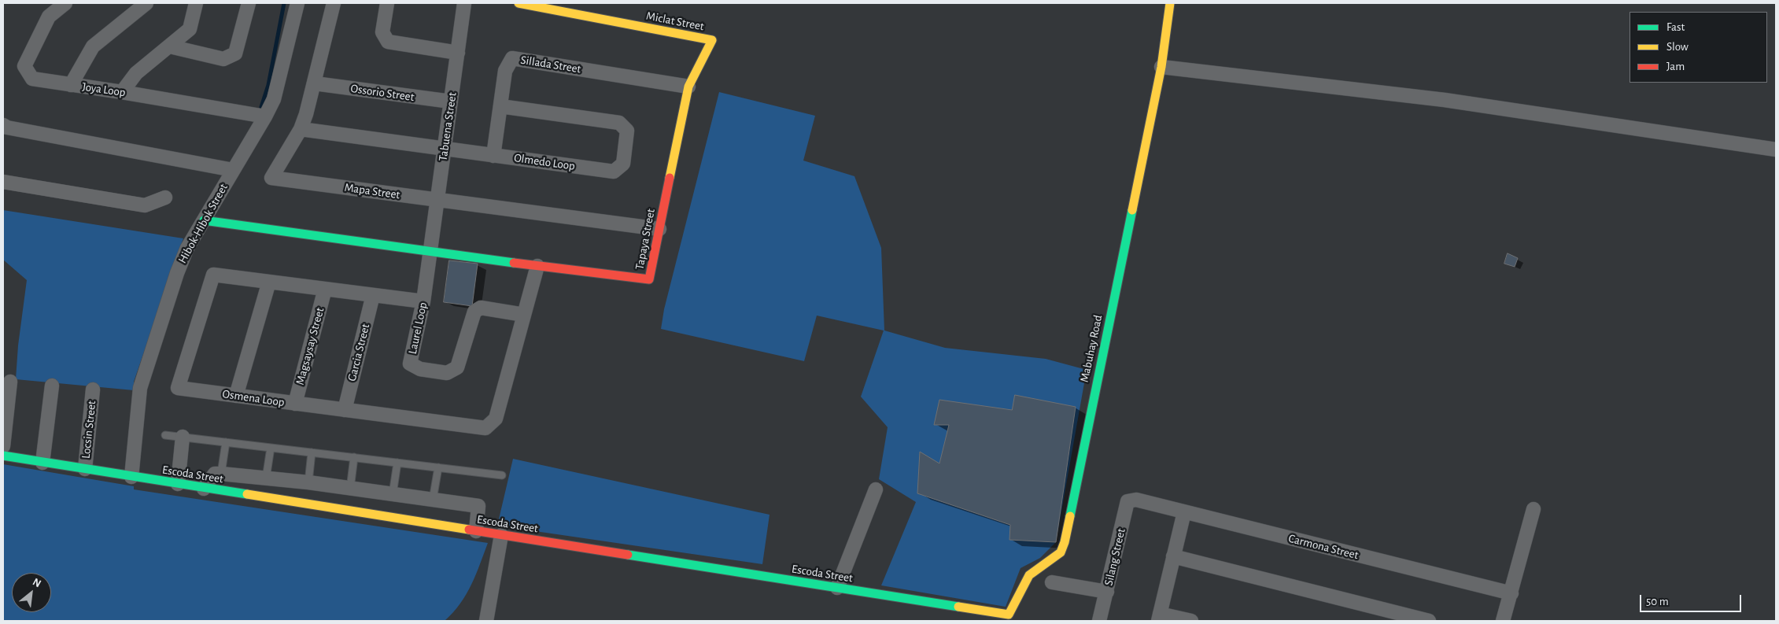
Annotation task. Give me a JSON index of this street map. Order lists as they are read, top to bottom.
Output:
{
  "streets": {
    "street": [
      "Miclat Street",
      "Sillada Street",
      "Joya Loop",
      "Ossorio Street",
      "Tabuena Street",
      "Olmedo Loop",
      "Mapa Street",
      "Hibok-Hibok Street",
      "Tapaya Street",
      "Laurel Loop",
      "Magsaysay Street",
      "Mabuhay Road",
      "Garcia Street",
      "Osmena Loop",
      "Locsin Street",
      "Escoda Street",
      "Carmona Street",
      "Silang Street"
    ]
  },
  "crossings": [
    ["Miclat Street", "Tapaya Street"],
    ["Sillada Street", "Olmedo Loop"],
    ["Sillada Street", "Tapaya Street"],
    ["Joya Loop", "Hibok-Hibok Street"],
    ["Ossorio Street", "Tabuena Street"],
    ["Ossorio Street", "Mapa Street"],
    ["Tabuena Street", "Olmedo Loop"],
    ["Tabuena Street", "Mapa Street"],
    ["Tabuena Street", "Tapaya Street"],
    ["Tabuena Street", "Laurel Loop"],
    ["Olmedo Loop", "Mapa Street"],
    ["Mapa Street", "Tapaya Street"],
    ["Hibok-Hibok Street", "Tapaya Street"],
    ["Hibok-Hibok Street", "Escoda Street"],
    ["Tapaya Street", "Laurel Loop"],
    ["Tapaya Street", "Osmena Loop"],
    ["Laurel Loop", "Osmena Loop"],
    ["Magsaysay Street", "Osmena Loop"],
    ["Mabuhay Road", "Escoda Street"],
    ["Garcia Street", "Osmena Loop"],
    ["Locsin Street", "Escoda Street"],
    ["Carmona Street", "Silang Street"]
  ],
  "legend": ["Fast", "Slow", "Jam"],
  "scale_bar": "50 m",
  "north": "top right"
}
